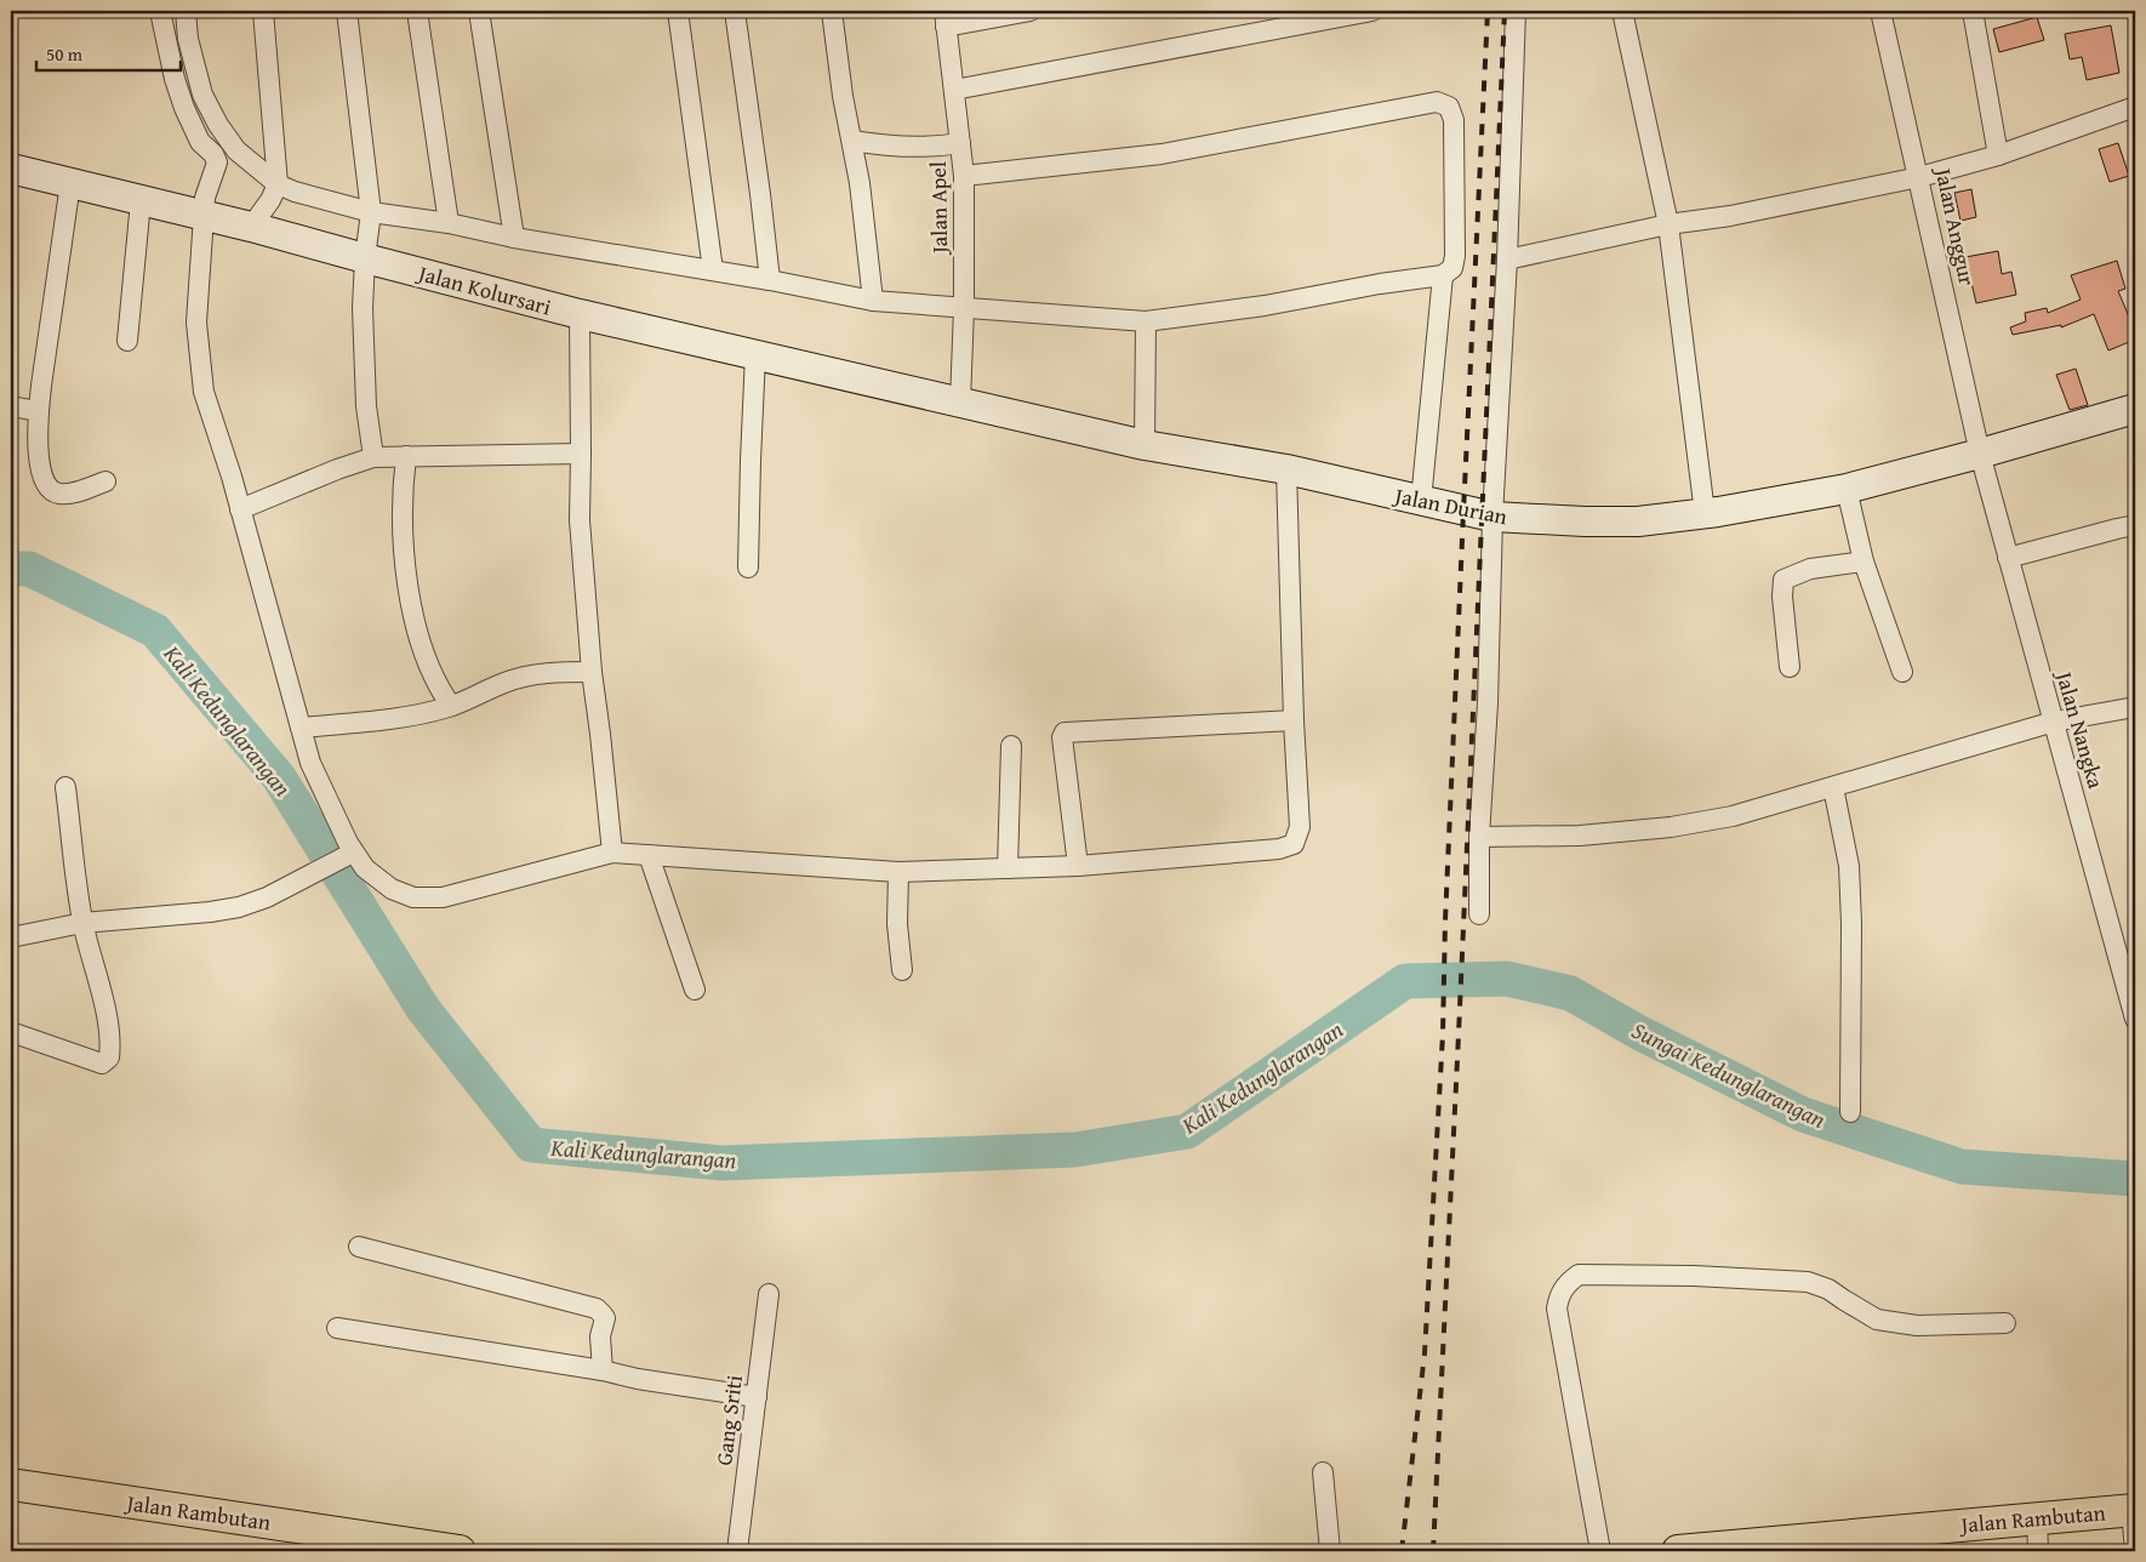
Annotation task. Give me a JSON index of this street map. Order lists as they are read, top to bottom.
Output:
{
  "streets": {
    "main road": ["Jalan Rambutan"],
    "street": [
      "Jalan Apel",
      "Jalan Anggur",
      "Jalan Kolursari",
      "Jalan Durian",
      "Jalan Nangka",
      "Gang Sriti"
    ]
  },
  "crossings": [
    ["Jalan Apel", "Jalan Kolursari"],
    ["Jalan Apel", "Jalan Durian"],
    ["Jalan Anggur", "Jalan Durian"],
    ["Jalan Anggur", "Jalan Nangka"],
    ["Jalan Kolursari", "Jalan Durian"],
    ["Jalan Durian", "Jalan Nangka"]
  ],
  "water": ["Kali Kedunglarangan", "Sungai Kedunglarangan"],
  "scale_bar": "50 m"
}
